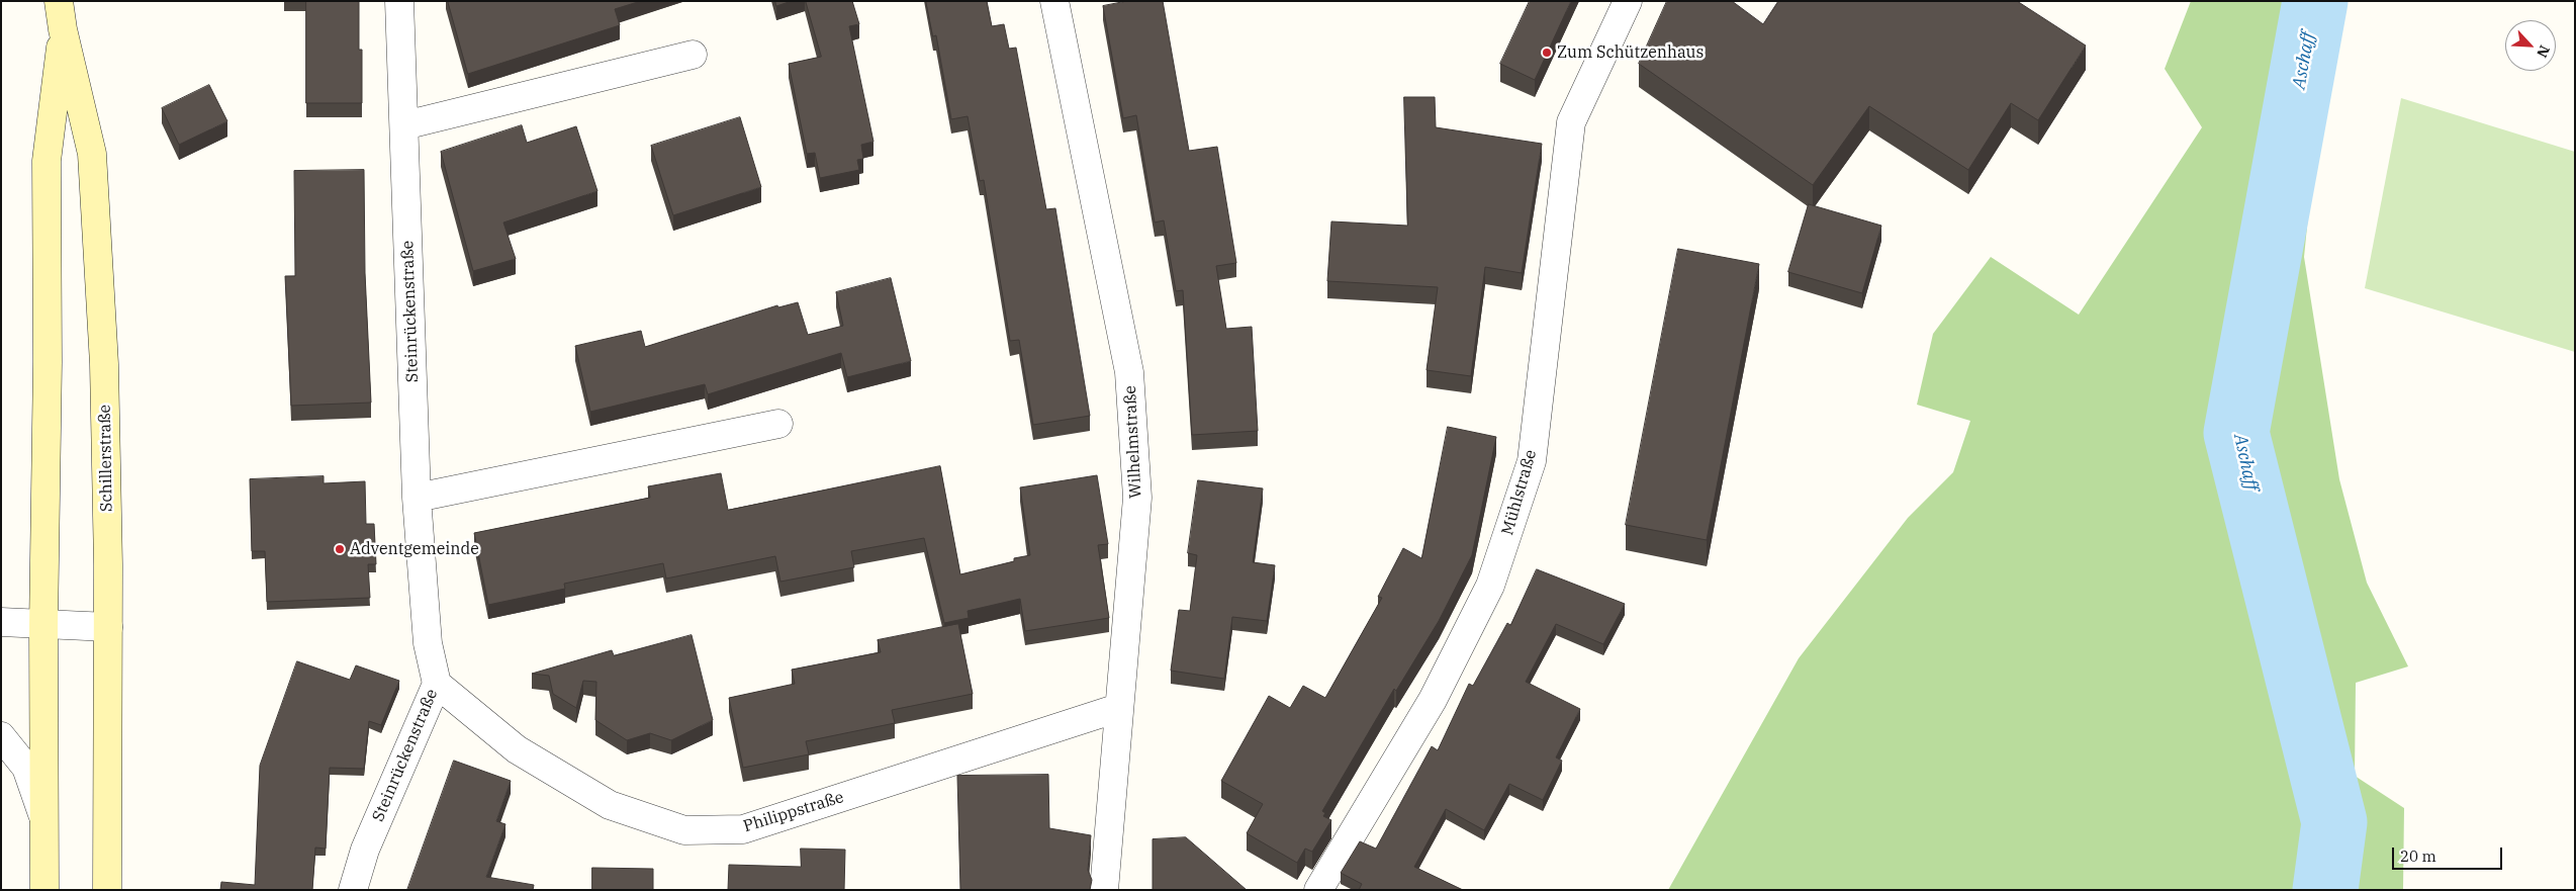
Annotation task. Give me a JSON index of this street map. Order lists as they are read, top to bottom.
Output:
{
  "streets": {
    "main road": ["Schillerstraße"],
    "street": [
      "Steinrückenstraße",
      "Wilhelmstraße",
      "Mühlstraße",
      "Philippstraße"
    ]
  },
  "crossings": [
    ["Steinrückenstraße", "Philippstraße"],
    ["Wilhelmstraße", "Philippstraße"]
  ],
  "water": ["Aschaff"],
  "places": ["Zum Schützenhaus", "Adventgemeinde"],
  "scale_bar": "20 m",
  "north": "bottom right"
}
